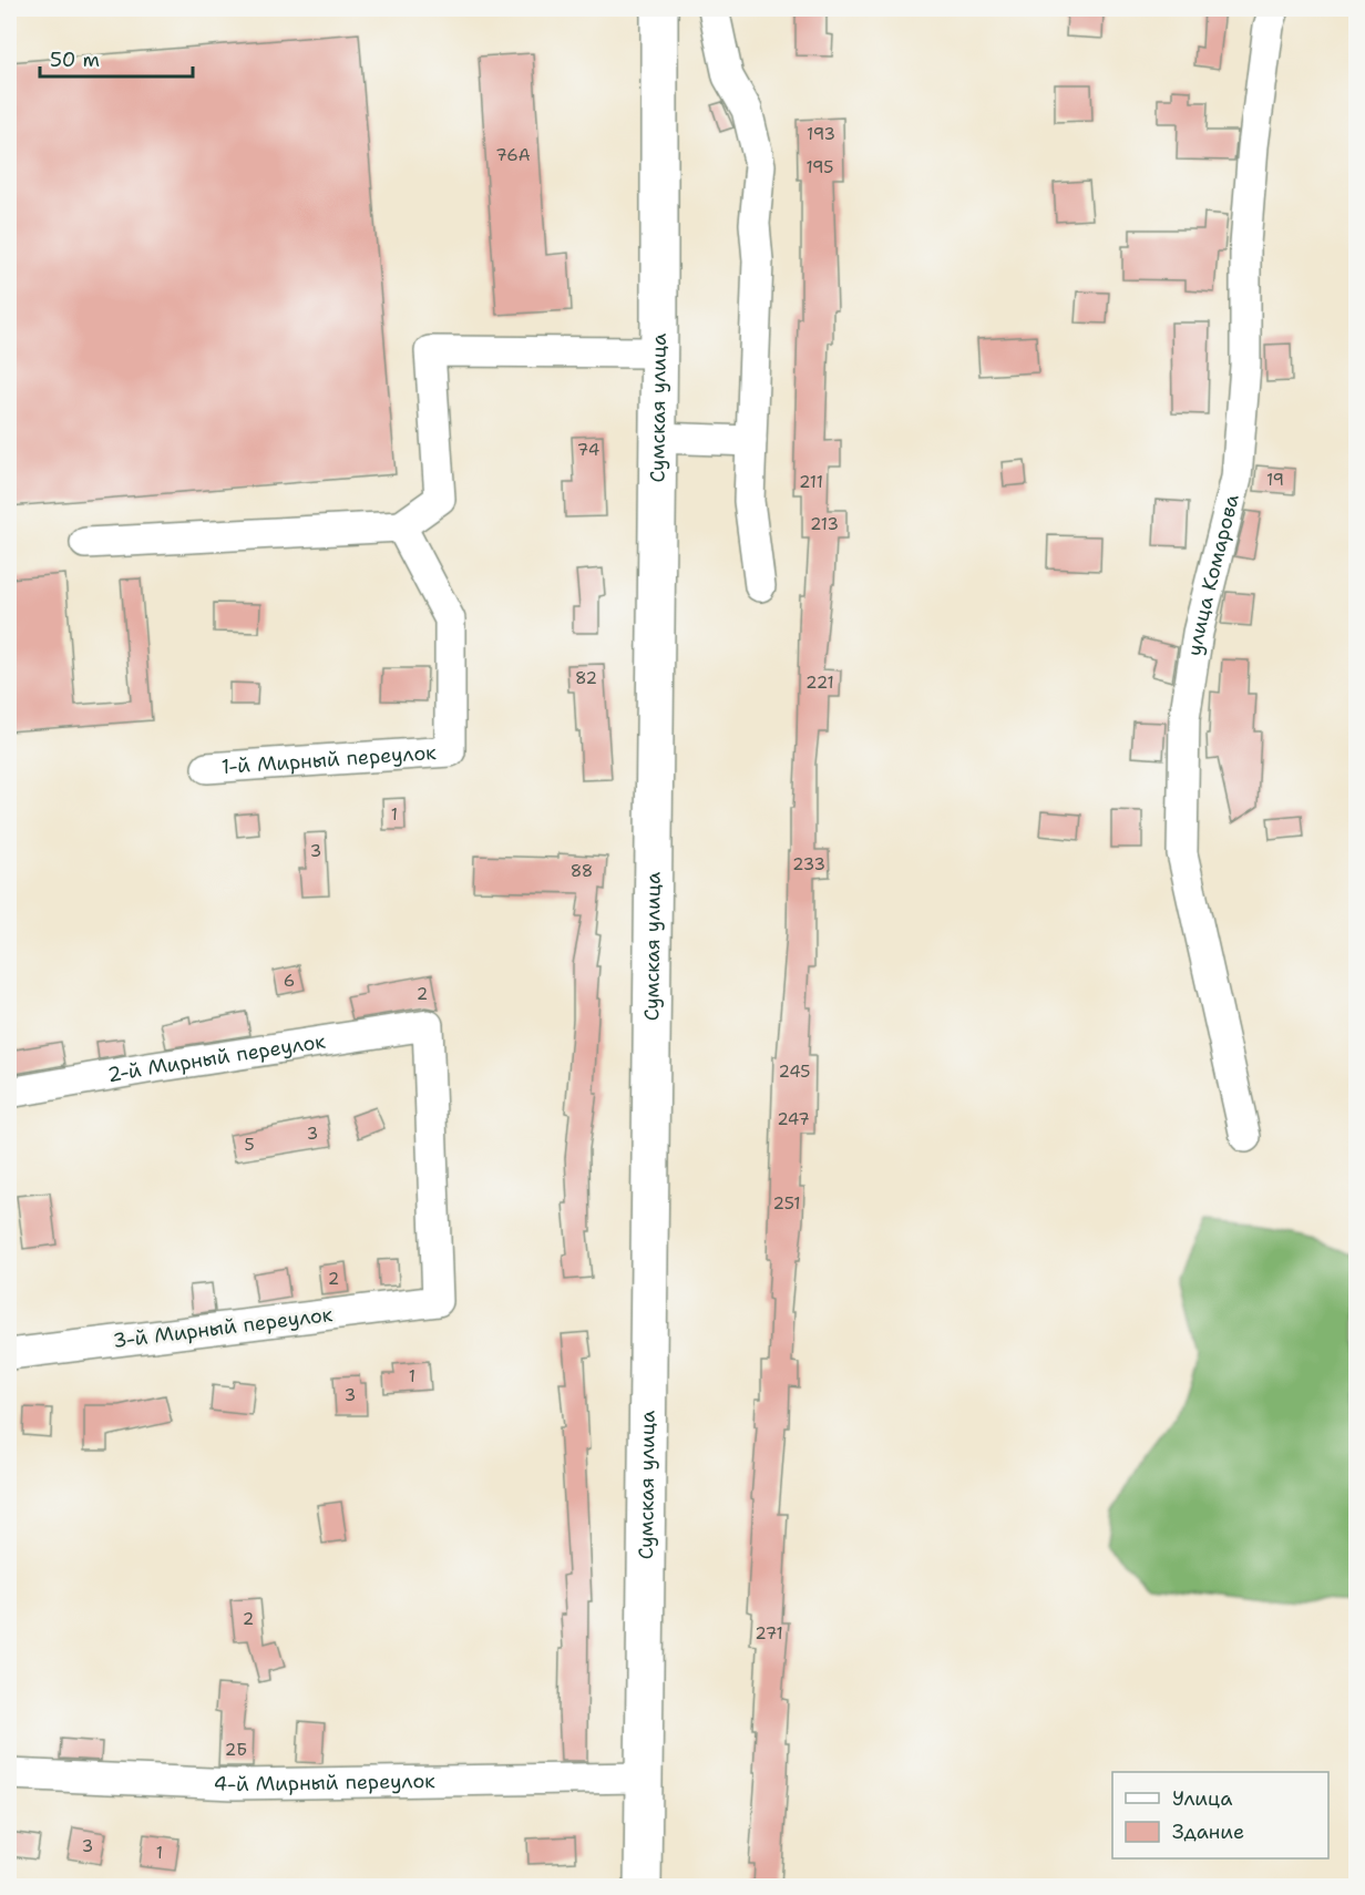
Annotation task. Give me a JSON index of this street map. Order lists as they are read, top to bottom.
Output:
{
  "streets": {
    "main road": ["Сумская улица"],
    "street": [
      "улица Комарова",
      "1-й Мирный переулок",
      "2-й Мирный переулок",
      "3-й Мирный переулок",
      "4-й Мирный переулок"
    ]
  },
  "crossings": [
    ["Сумская улица", "4-й Мирный переулок"],
    ["2-й Мирный переулок", "3-й Мирный переулок"]
  ],
  "house_numbers": [
    "193",
    "76А",
    "195",
    "74",
    "19",
    "211",
    "213",
    "82",
    "221",
    "1",
    "3",
    "233",
    "88",
    "6",
    "2",
    "245",
    "247",
    "3",
    "5",
    "251",
    "2",
    "1",
    "3",
    "2",
    "271",
    "2Б",
    "3",
    "1"
  ],
  "legend": ["Улица", "Здание"],
  "scale_bar": "50 m"
}
